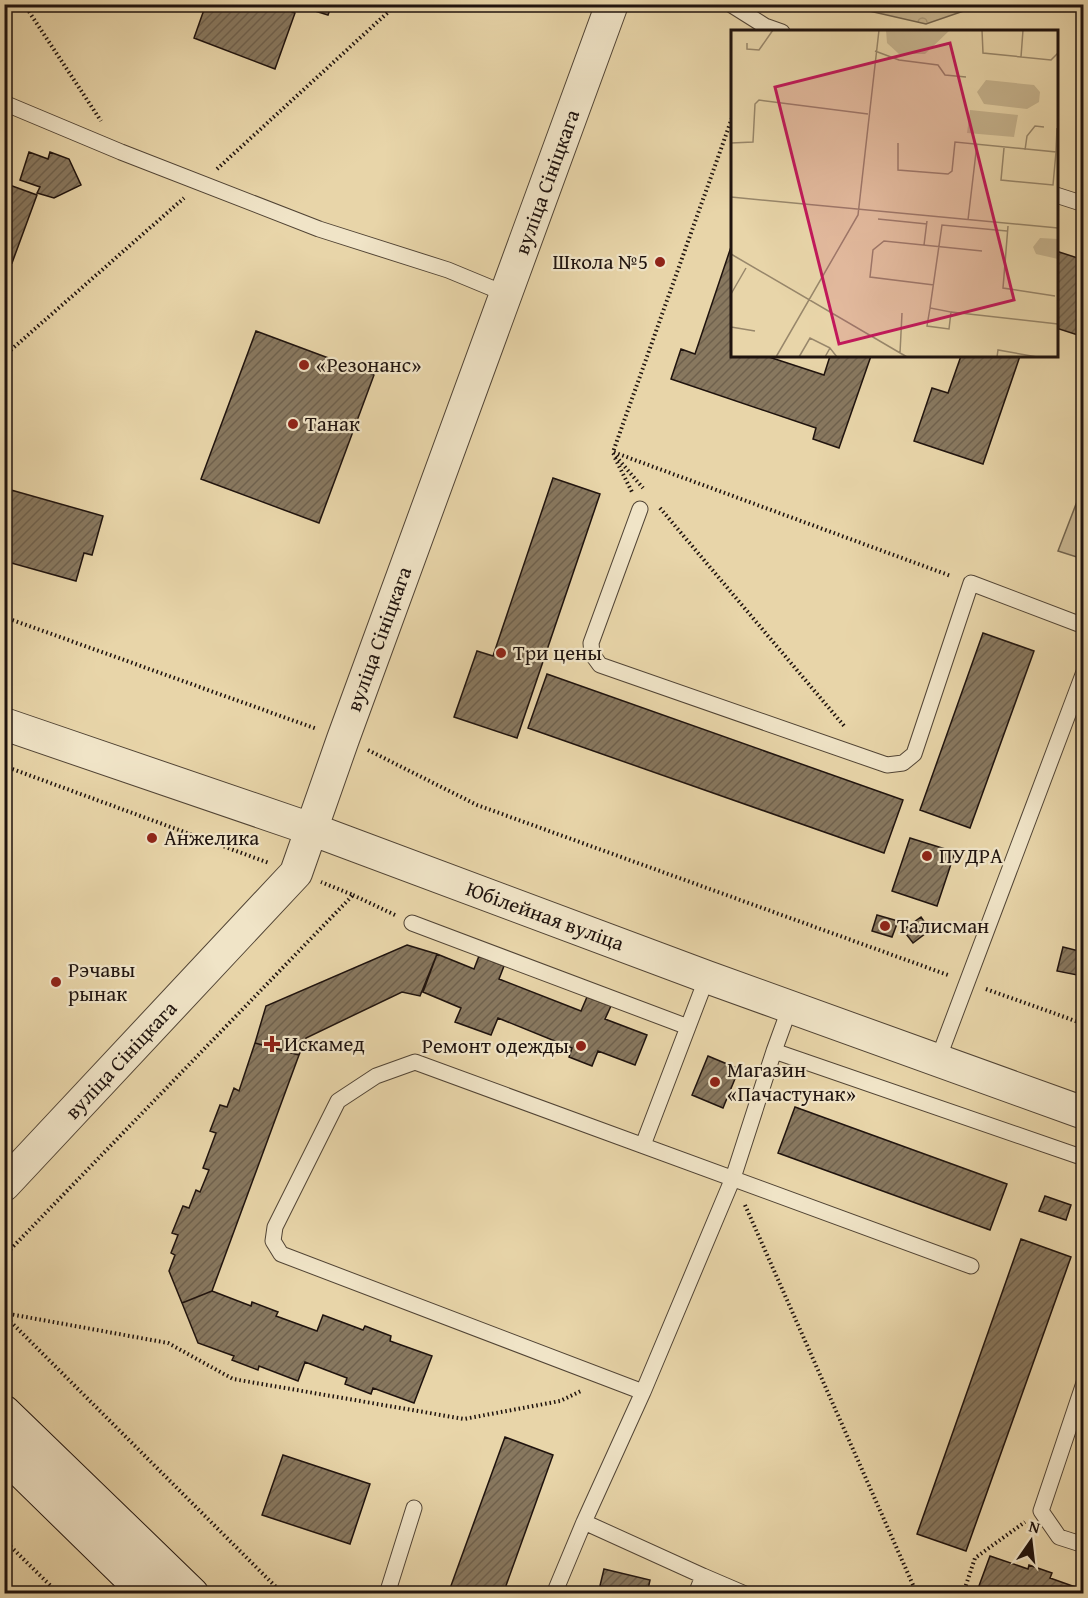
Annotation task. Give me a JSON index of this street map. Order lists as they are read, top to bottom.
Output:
{
  "streets": {
    "street": ["вуліца Сініцкага", "Юбілейная вуліца"]
  },
  "crossings": [
    ["вуліца Сініцкага", "Юбілейная вуліца"]
  ],
  "places": {
    "other": [
      "Школа №5",
      "«Резонанс»",
      "Танак",
      "Три цены",
      "Анжелика",
      "ПУДРА",
      "Талисман",
      "Рэчавы рынак",
      "Ремонт одежды",
      "Магазин «Пачастунак»"
    ],
    "health": ["Искамед"]
  },
  "north": "top"
}
